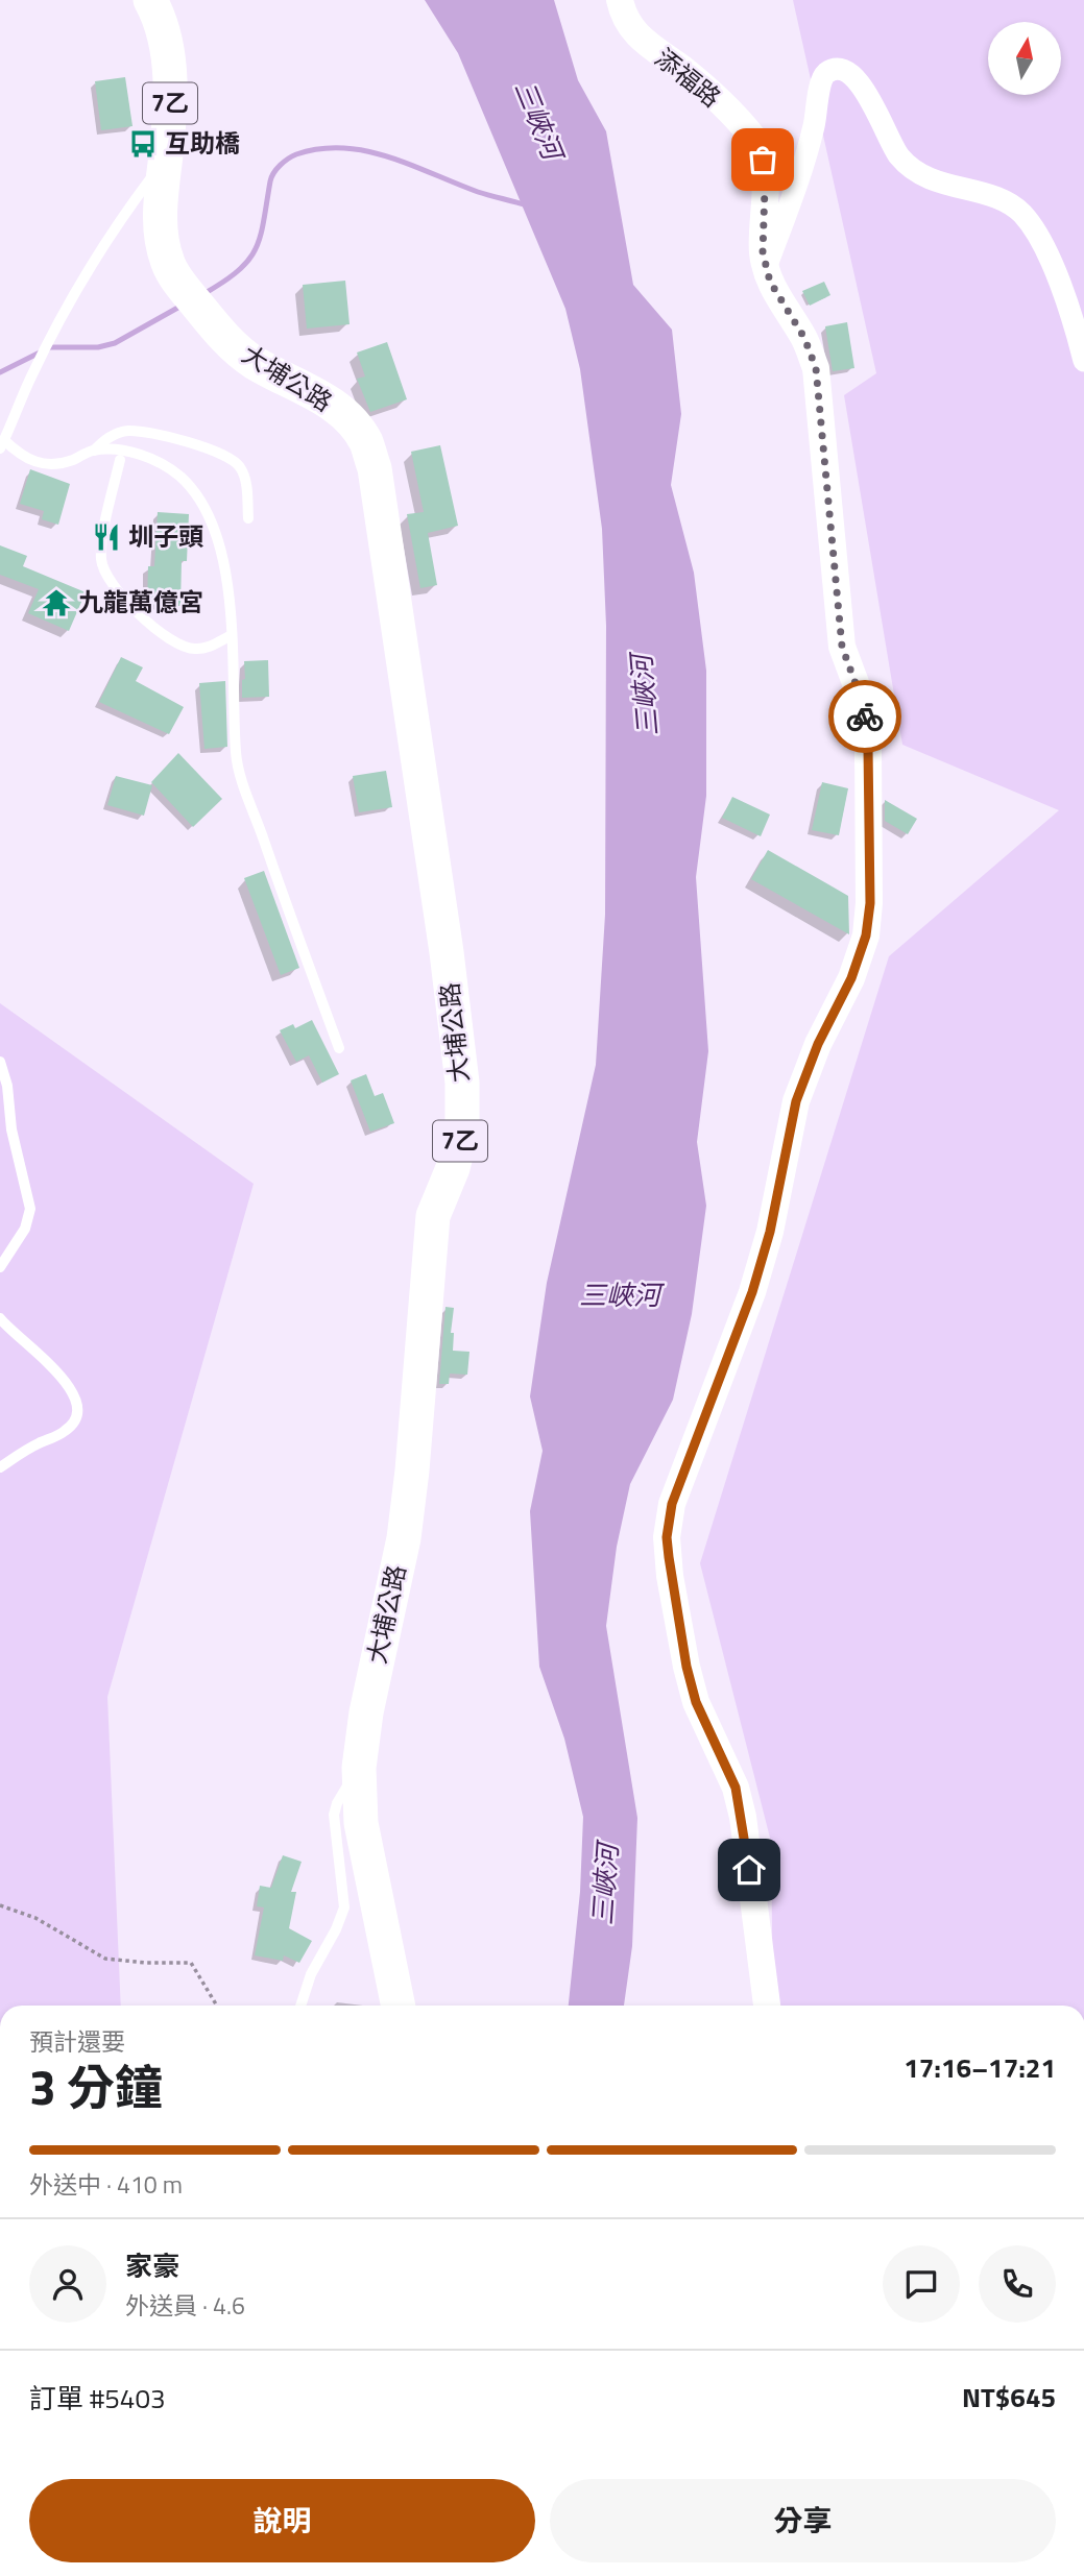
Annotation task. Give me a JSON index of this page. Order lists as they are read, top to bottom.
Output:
{
  "streets": {
    "main road": ["7乙", "大埔公路"],
    "street": ["添福路"]
  },
  "crossings": [
    ["7乙", "大埔公路"]
  ],
  "water": ["三峽河"],
  "places": {
    "bus stop": ["互助橋"],
    "restaurant": ["圳子頭"],
    "temple": ["九龍萬億宮"]
  },
  "north": "top",
  "page": {
    "heading": ["3 分鐘", "預計還要", "17:16–17:21"],
    "panel": [
      "家豪",
      "外送員 · 4.6",
      "訂單 #5403",
      "NT$645"
    ],
    "bar": "外送中 · 410 m",
    "buttons": ["說明", "分享"]
  }
}
